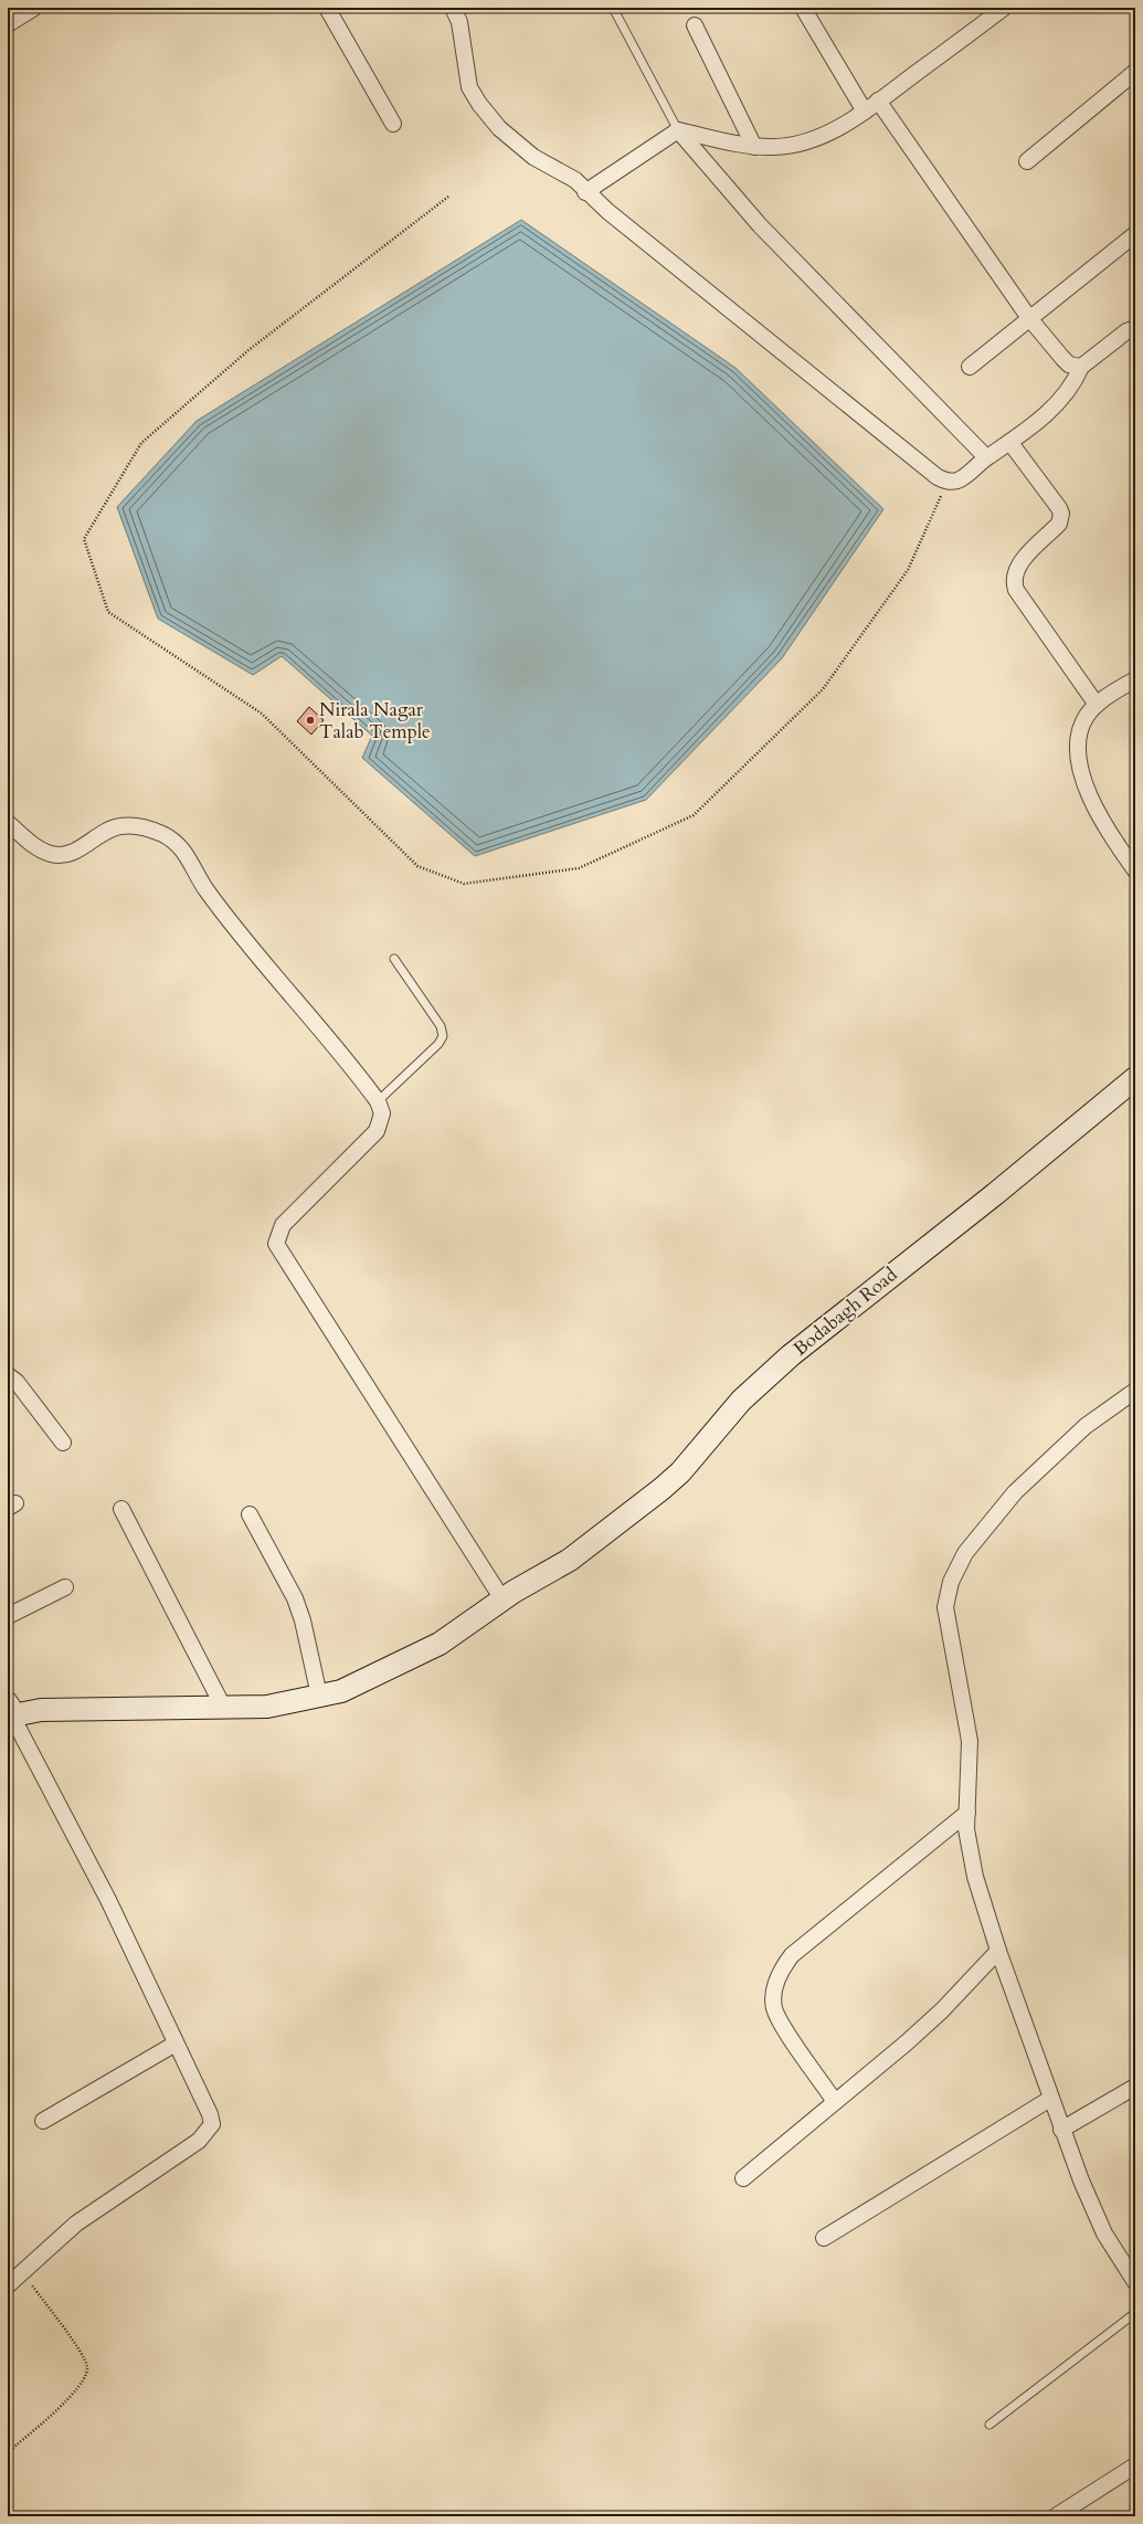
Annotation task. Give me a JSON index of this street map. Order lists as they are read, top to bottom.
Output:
{
  "streets": {
    "street": ["Bodabagh Road"]
  },
  "places": ["Nirala Nagar Talab Temple"]
}
